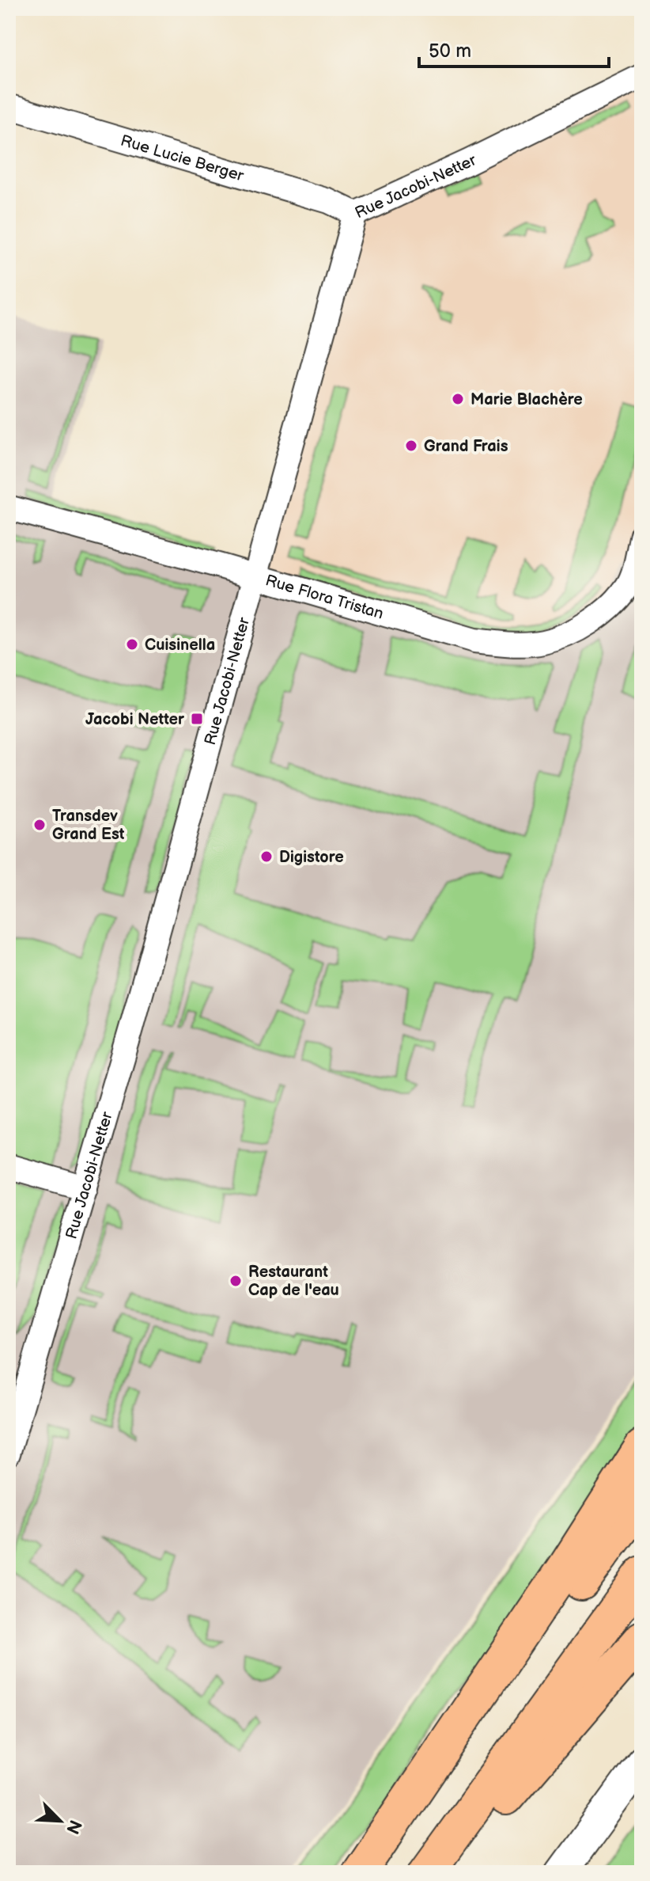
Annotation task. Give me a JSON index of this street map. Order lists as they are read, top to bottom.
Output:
{
  "streets": {
    "street": ["Rue Lucie Berger", "Rue Jacobi-Netter", "Rue Flora Tristan"]
  },
  "crossings": [
    ["Rue Lucie Berger", "Rue Jacobi-Netter"],
    ["Rue Jacobi-Netter", "Rue Flora Tristan"]
  ],
  "places": {
    "other": [
      "Marie Blachère",
      "Grand Frais",
      "Cuisinella",
      "Transdev Grand Est",
      "Digistore",
      "Restaurant Cap de l'eau"
    ],
    "transit": ["Jacobi Netter"]
  },
  "scale_bar": "50 m",
  "north": "bottom right"
}
